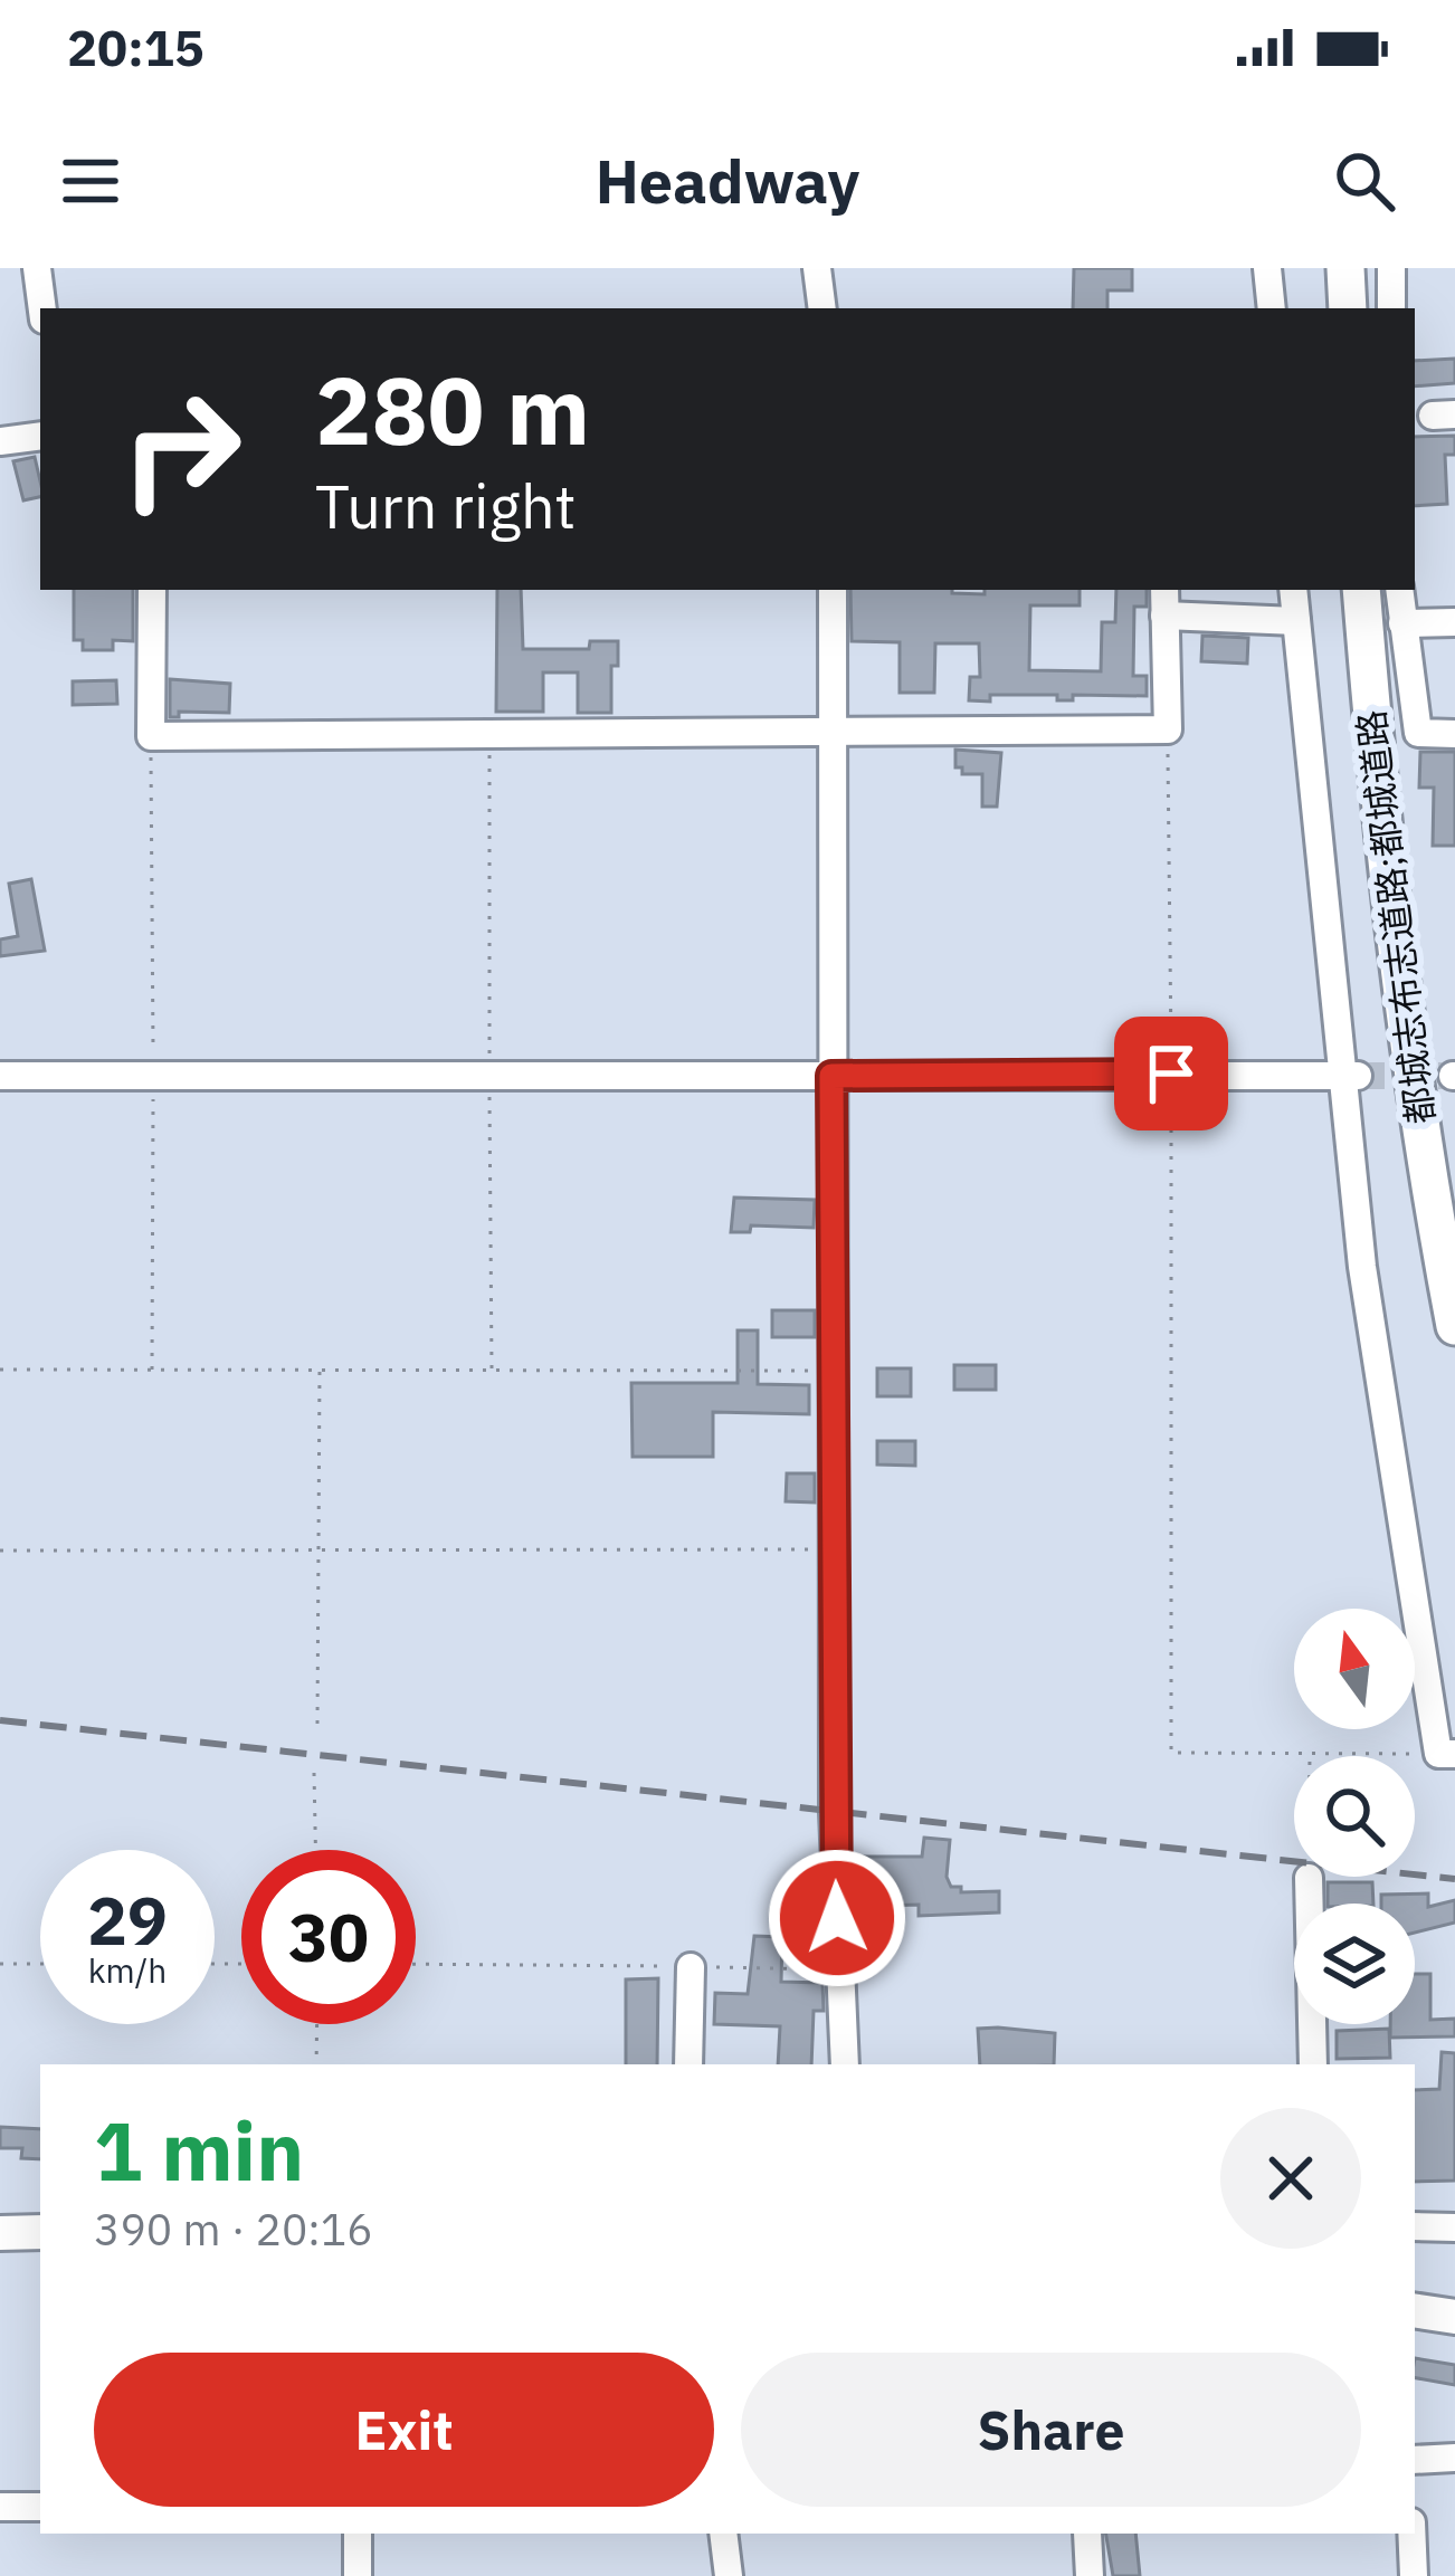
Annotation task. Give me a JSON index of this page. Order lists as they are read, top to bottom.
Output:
{
  "streets": {
    "highway": ["都城志布志道路;都城道路"]
  },
  "north": "top",
  "page": {
    "status": "20:15",
    "header": "Headway",
    "turn": ["280 m", "Turn right"],
    "speed": "29 km/h",
    "limit": "30",
    "heading": ["1 min", "390 m · 20:16"],
    "buttons": ["Exit", "Share"]
  }
}
